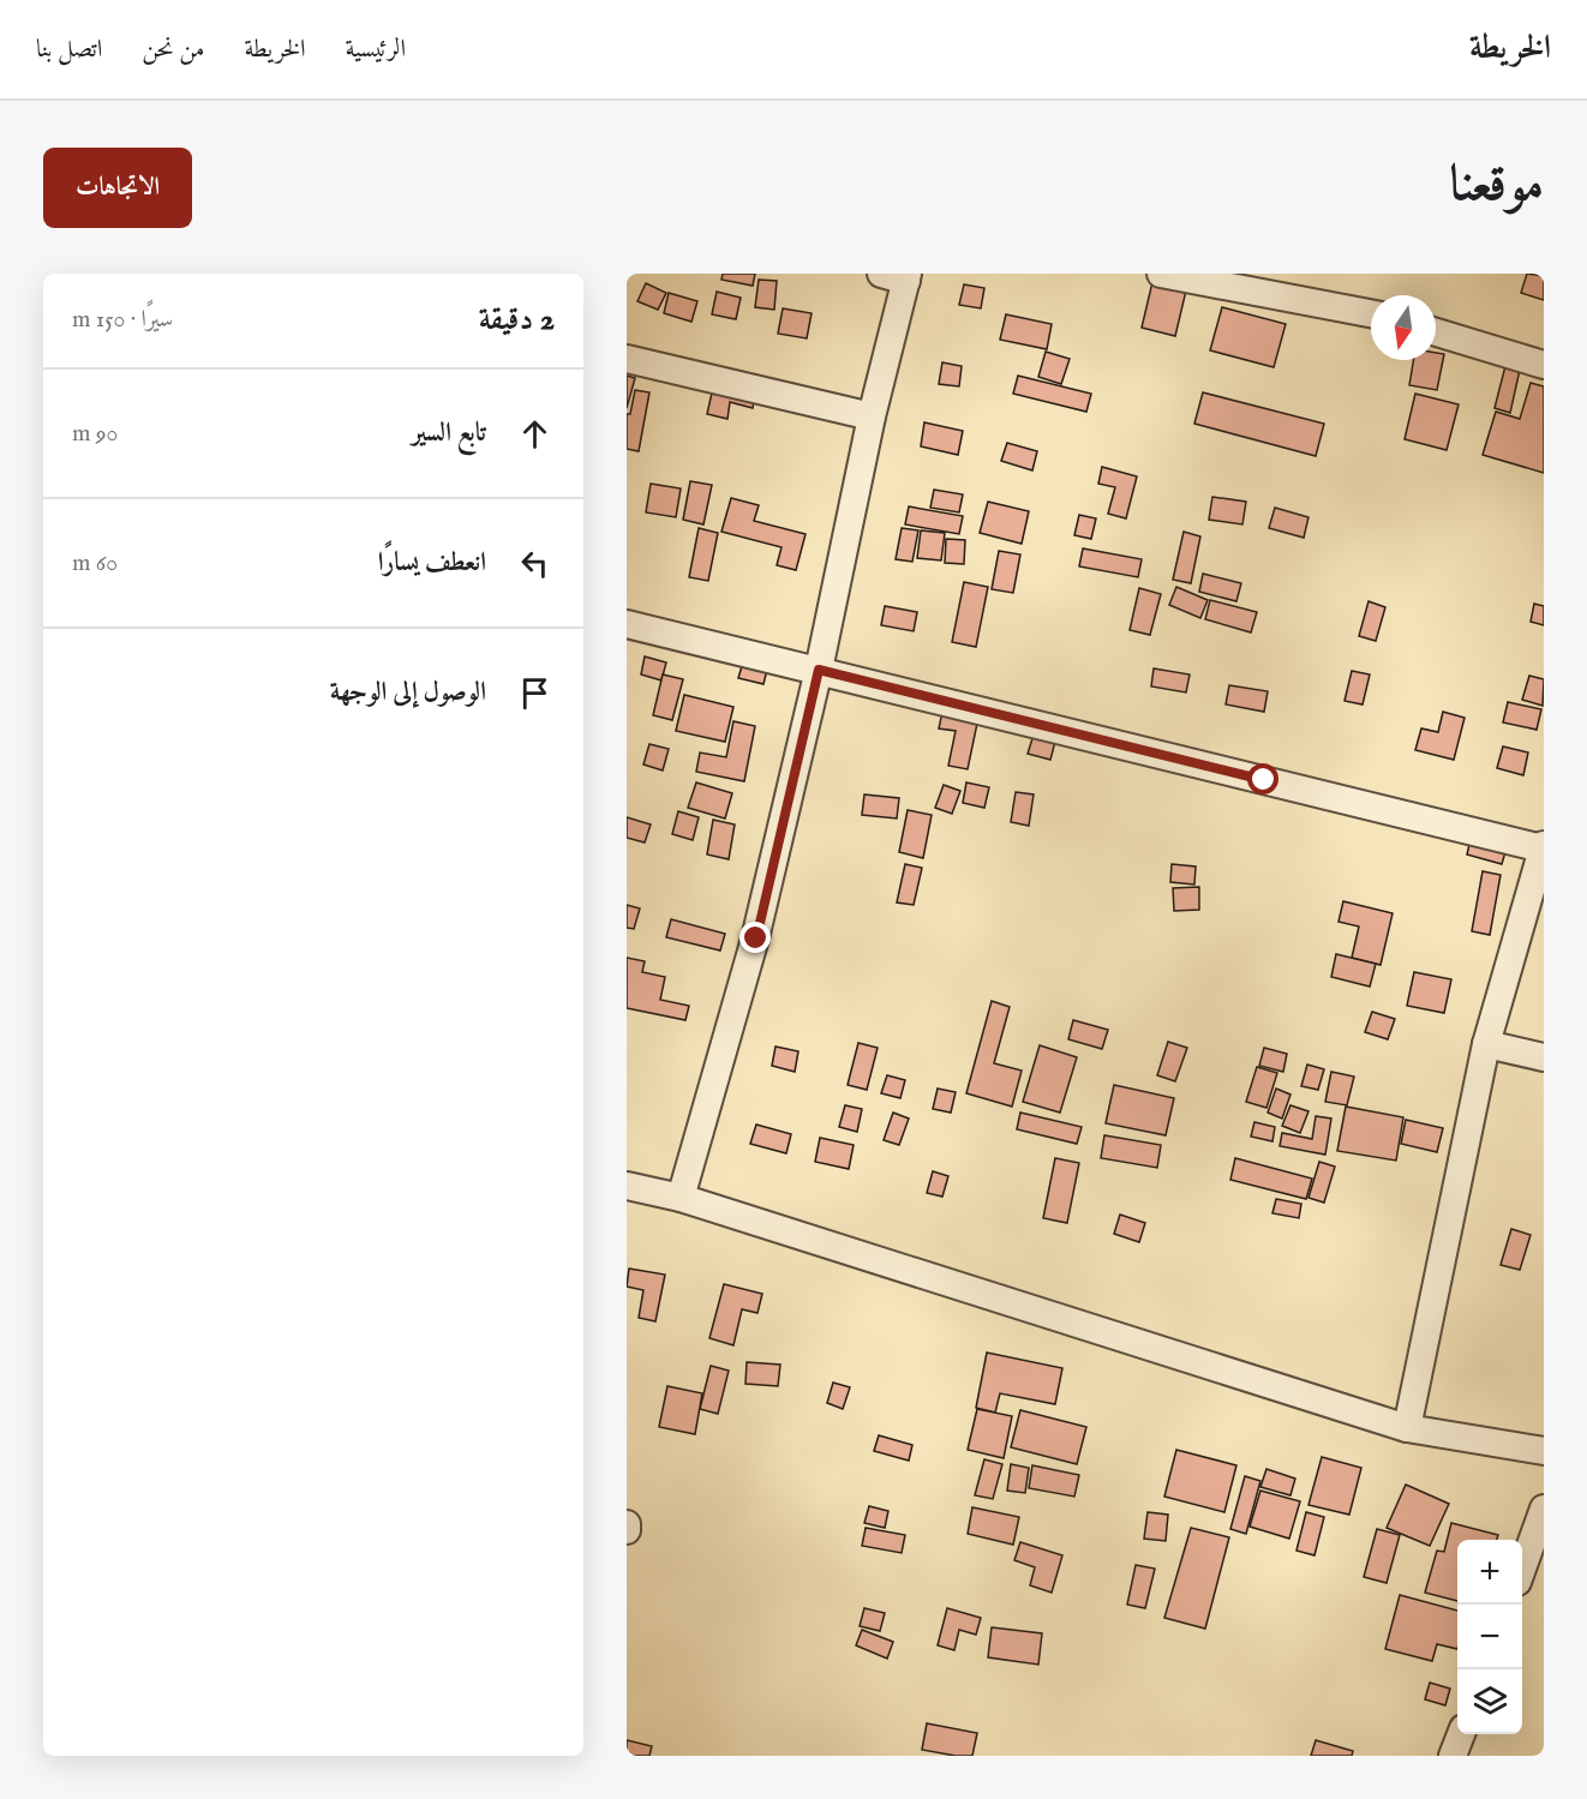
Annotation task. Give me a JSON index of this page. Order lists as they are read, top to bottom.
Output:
{
  "north": "bottom",
  "page": {
    "header": "الخريطة",
    "nav": [
      "الرئيسية",
      "الخريطة",
      "من نحن",
      "اتصل بنا"
    ],
    "title": "موقعنا",
    "buttons": "الاتجاهات",
    "heading": ["2 دقيقة", "سيرًا · 150 m"],
    "list": [
      ["تابع السير", "90 m"],
      ["انعطف يسارًا", "60 m"],
      "الوصول إلى الوجهة"
    ],
    "map_buttons": ["+", "−"]
  }
}
